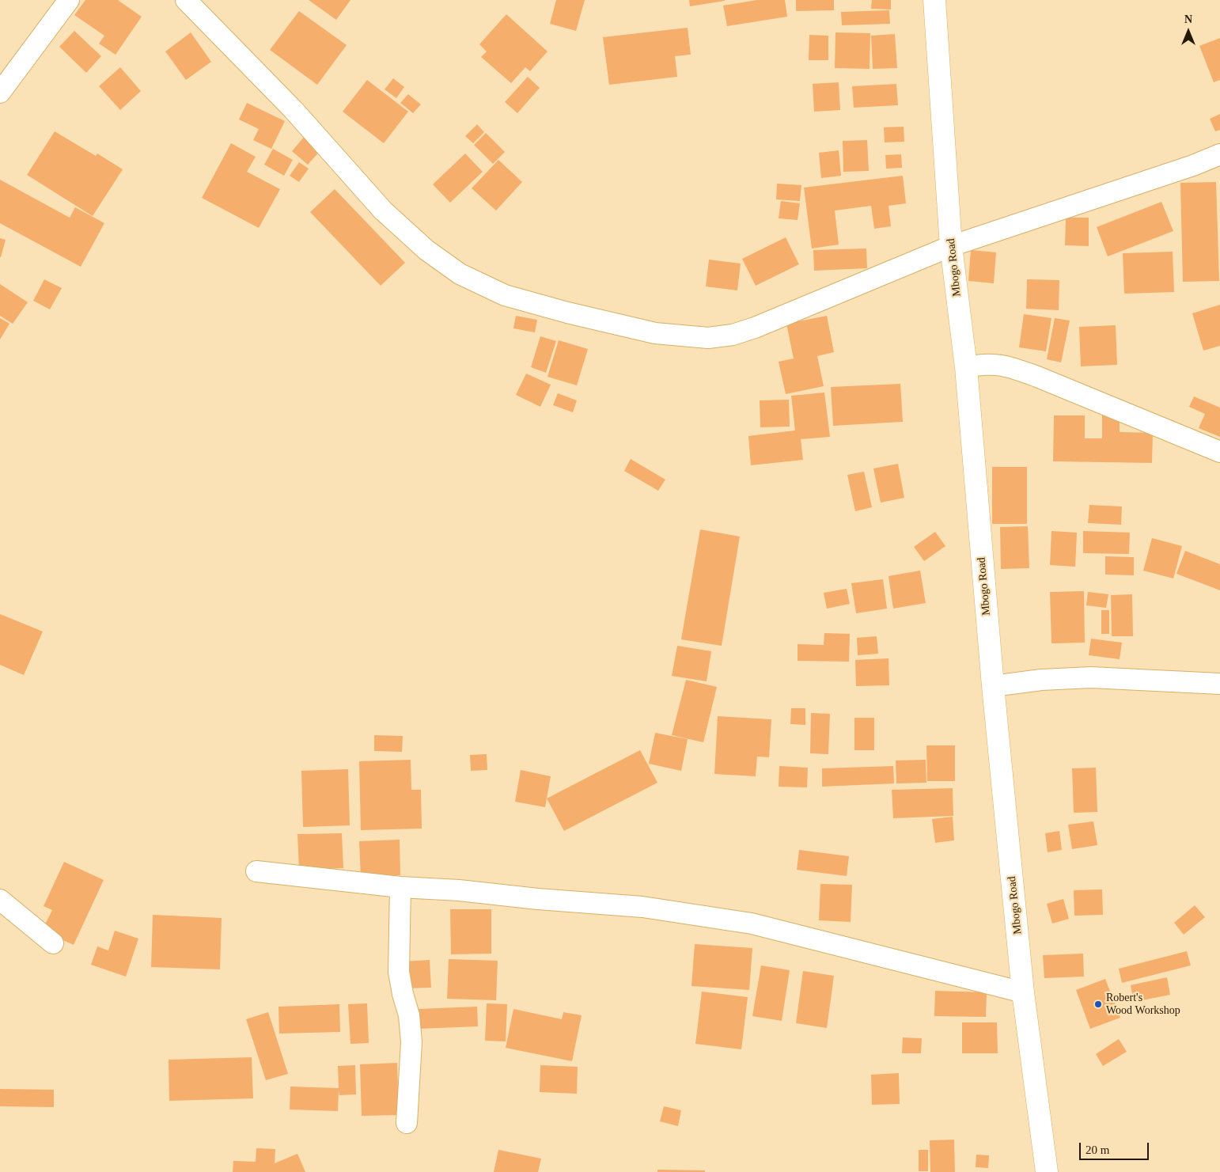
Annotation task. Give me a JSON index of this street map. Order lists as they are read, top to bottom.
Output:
{
  "streets": {
    "main road": ["Mbogo Road"]
  },
  "places": ["Robert's Wood Workshop"],
  "scale_bar": "20 m",
  "north": "top"
}
